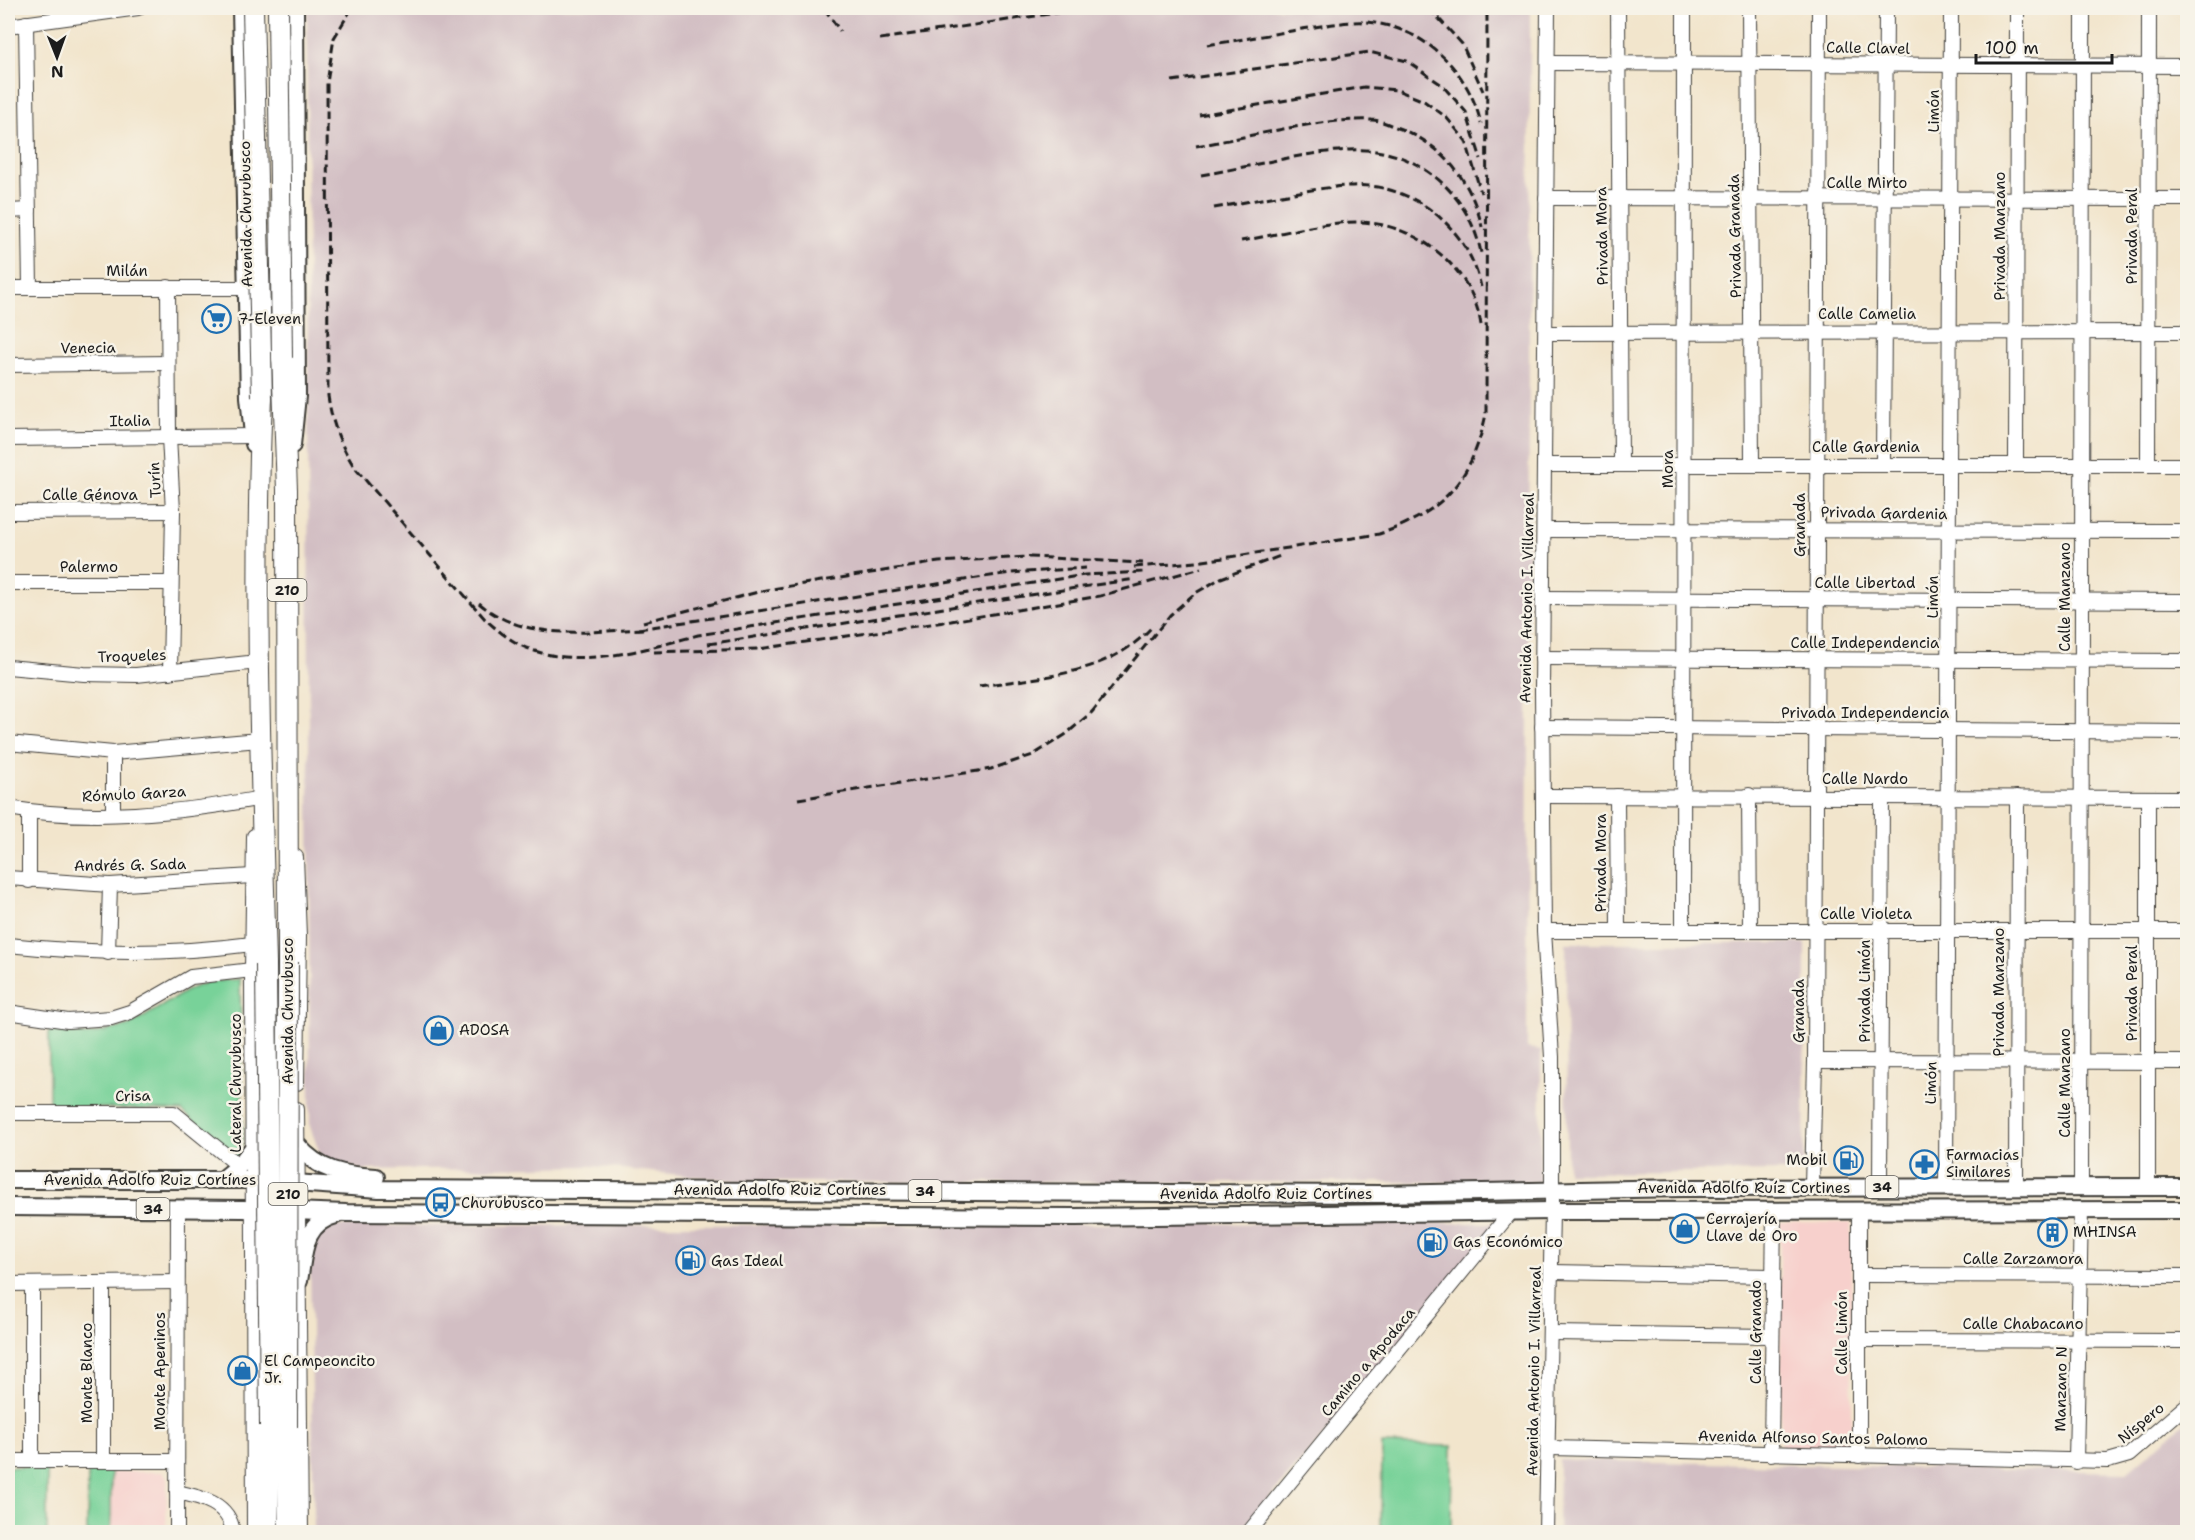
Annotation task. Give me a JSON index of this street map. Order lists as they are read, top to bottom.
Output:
{
  "streets": {
    "highway": ["Avenida Churubusco", "210"],
    "main road": ["Avenida Adolfo Ruiz Cortínes", "34", "Avenida Adolfo Ruíz Cortines"],
    "street": [
      "Calle Clavel",
      "Limón",
      "Calle Mirto",
      "Privada Mora",
      "Privada Granada",
      "Privada Manzano",
      "Privada Peral",
      "Milán",
      "Calle Camelia",
      "Venecia",
      "Italia",
      "Calle Gardenia",
      "Mora",
      "Turín",
      "Calle Génova",
      "Privada Gardenia",
      "Granada",
      "Palermo",
      "Calle Libertad",
      "Calle Manzano",
      "Avenida Antonio I. Villarreal",
      "Calle Independencia",
      "Troqueles",
      "Privada Independencia",
      "Calle Nardo",
      "Rómulo Garza",
      "Andrés G. Sada",
      "Calle Violeta",
      "Privada Limón",
      "Lateral Churubusco",
      "Crisa",
      "Calle Zarzamora",
      "Calle Chabacano",
      "Calle Granado",
      "Calle Limón",
      "Camino a Apodaca",
      "Monte Apeninos",
      "Monte Blanco",
      "Manzano N",
      "Níspero",
      "Avenida Alfonso Santos Palomo"
    ]
  },
  "crossings": [
    ["Calle Clavel", "Limón"],
    ["Calle Clavel", "Privada Mora"],
    ["Calle Clavel", "Privada Granada"],
    ["Calle Clavel", "Privada Manzano"],
    ["Calle Clavel", "Privada Peral"],
    ["Calle Clavel", "Mora"],
    ["Calle Clavel", "Granada"],
    ["Calle Clavel", "Calle Manzano"],
    ["Calle Clavel", "Avenida Antonio I. Villarreal"],
    ["Limón", "Calle Mirto"],
    ["Limón", "Calle Camelia"],
    ["Limón", "Calle Gardenia"],
    ["Limón", "Privada Gardenia"],
    ["Limón", "Calle Libertad"],
    ["Limón", "Calle Independencia"],
    ["Limón", "Privada Independencia"],
    ["Limón", "Calle Nardo"],
    ["Limón", "Calle Violeta"],
    ["Limón", "Avenida Adolfo Ruíz Cortines"],
    ["Calle Mirto", "Privada Mora"],
    ["Calle Mirto", "Privada Granada"],
    ["Calle Mirto", "Privada Manzano"],
    ["Calle Mirto", "Privada Peral"],
    ["Calle Mirto", "Mora"],
    ["Calle Mirto", "Granada"],
    ["Calle Mirto", "Calle Manzano"],
    ["Calle Mirto", "Avenida Antonio I. Villarreal"],
    ["Avenida Churubusco", "Milán"],
    ["Avenida Churubusco", "Italia"],
    ["Avenida Churubusco", "Troqueles"],
    ["Avenida Churubusco", "Rómulo Garza"],
    ["Avenida Churubusco", "Lateral Churubusco"],
    ["Privada Mora", "Calle Camelia"],
    ["Privada Mora", "Calle Gardenia"],
    ["Privada Mora", "Calle Nardo"],
    ["Privada Mora", "Calle Violeta"],
    ["Privada Granada", "Calle Camelia"],
    ["Privada Granada", "Calle Gardenia"],
    ["Privada Manzano", "Calle Camelia"],
    ["Privada Manzano", "Calle Gardenia"],
    ["Privada Manzano", "Calle Nardo"],
    ["Privada Manzano", "Calle Violeta"],
    ["Privada Manzano", "Avenida Adolfo Ruíz Cortines"],
    ["Privada Peral", "Calle Camelia"],
    ["Privada Peral", "Calle Gardenia"],
    ["Privada Peral", "Calle Nardo"],
    ["Privada Peral", "Calle Violeta"],
    ["Privada Peral", "Avenida Adolfo Ruíz Cortines"],
    ["Milán", "Turín"],
    ["Calle Camelia", "Mora"],
    ["Calle Camelia", "Granada"],
    ["Calle Camelia", "Calle Manzano"],
    ["Calle Camelia", "Avenida Antonio I. Villarreal"],
    ["Venecia", "Turín"],
    ["Italia", "Turín"],
    ["Calle Gardenia", "Mora"],
    ["Calle Gardenia", "Granada"],
    ["Calle Gardenia", "Calle Manzano"],
    ["Calle Gardenia", "Avenida Antonio I. Villarreal"],
    ["Mora", "Privada Gardenia"],
    ["Mora", "Calle Libertad"],
    ["Mora", "Calle Independencia"],
    ["Mora", "Privada Independencia"],
    ["Mora", "Calle Nardo"],
    ["Mora", "Calle Violeta"],
    ["Turín", "Calle Génova"],
    ["Turín", "Palermo"],
    ["Turín", "Troqueles"],
    ["Privada Gardenia", "Granada"],
    ["Privada Gardenia", "Calle Manzano"],
    ["Privada Gardenia", "Avenida Antonio I. Villarreal"],
    ["Granada", "Calle Libertad"],
    ["Granada", "Calle Independencia"],
    ["Granada", "Privada Independencia"],
    ["Granada", "Calle Nardo"],
    ["Granada", "Calle Violeta"],
    ["Granada", "Avenida Adolfo Ruíz Cortines"],
    ["Calle Libertad", "Calle Manzano"],
    ["Calle Libertad", "Avenida Antonio I. Villarreal"],
    ["Calle Manzano", "Calle Independencia"],
    ["Calle Manzano", "Privada Independencia"],
    ["Calle Manzano", "Calle Nardo"],
    ["Calle Manzano", "Calle Violeta"],
    ["Calle Manzano", "Avenida Adolfo Ruíz Cortines"],
    ["Avenida Antonio I. Villarreal", "Calle Independencia"],
    ["Avenida Antonio I. Villarreal", "Privada Independencia"],
    ["Avenida Antonio I. Villarreal", "Calle Nardo"],
    ["Avenida Antonio I. Villarreal", "Calle Violeta"],
    ["Avenida Antonio I. Villarreal", "Avenida Adolfo Ruiz Cortínes"],
    ["Avenida Antonio I. Villarreal", "Avenida Adolfo Ruíz Cortines"],
    ["Avenida Antonio I. Villarreal", "Avenida Alfonso Santos Palomo"],
    ["Calle Nardo", "Privada Limón"],
    ["Rómulo Garza", "Lateral Churubusco"],
    ["Andrés G. Sada", "Lateral Churubusco"],
    ["Calle Violeta", "Privada Limón"],
    ["Privada Limón", "Avenida Adolfo Ruíz Cortines"],
    ["Lateral Churubusco", "Avenida Adolfo Ruiz Cortínes"],
    ["Avenida Adolfo Ruiz Cortínes", "Avenida Adolfo Ruíz Cortines"],
    ["Avenida Adolfo Ruiz Cortínes", "Camino a Apodaca"],
    ["Avenida Adolfo Ruiz Cortínes", "Monte Apeninos"],
    ["Avenida Adolfo Ruíz Cortines", "Calle Granado"],
    ["Avenida Adolfo Ruíz Cortines", "Calle Limón"],
    ["Avenida Adolfo Ruíz Cortines", "Camino a Apodaca"],
    ["Avenida Adolfo Ruíz Cortines", "Manzano N"],
    ["Calle Zarzamora", "Calle Limón"],
    ["Calle Zarzamora", "Manzano N"],
    ["Calle Chabacano", "Calle Limón"],
    ["Calle Chabacano", "Manzano N"],
    ["Calle Granado", "Avenida Alfonso Santos Palomo"],
    ["Calle Limón", "Avenida Alfonso Santos Palomo"],
    ["Manzano N", "Níspero"],
    ["Manzano N", "Avenida Alfonso Santos Palomo"],
    ["Níspero", "Avenida Alfonso Santos Palomo"]
  ],
  "places": {
    "supermarket": ["7-Eleven"],
    "shop": ["ADOSA", "Cerrajería Llave de Oro", "El Campeoncito Jr."],
    "fuel station": ["Mobil", "Gas Económico", "Gas Ideal"],
    "pharmacy": ["Farmacias Similares"],
    "bus stop": ["Churubusco"],
    "building": ["MHINSA"]
  },
  "scale_bar": "100 m",
  "north": "bottom"
}
